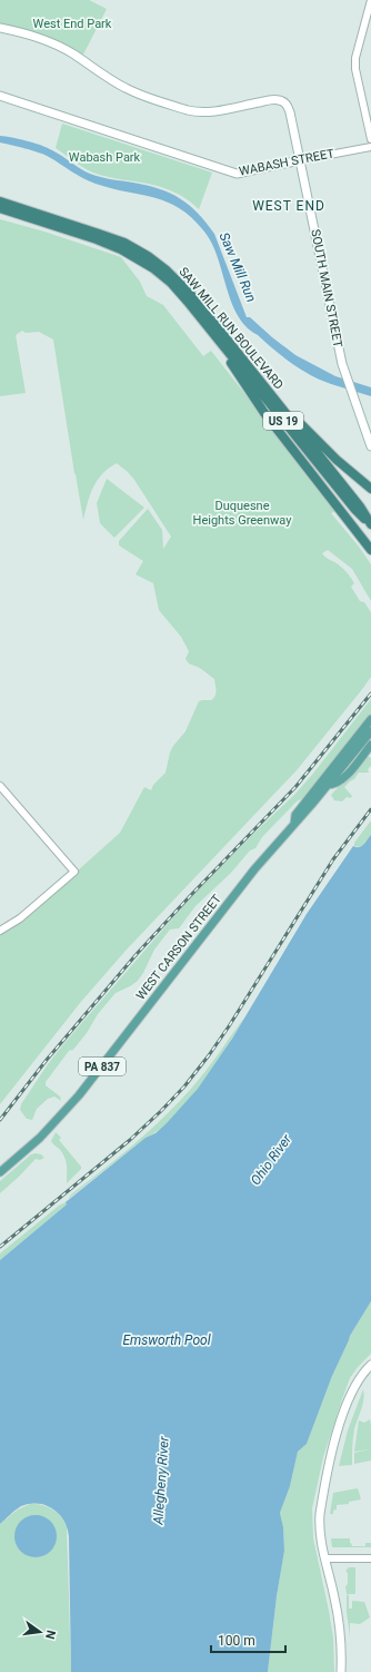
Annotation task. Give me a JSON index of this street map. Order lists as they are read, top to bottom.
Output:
{
  "streets": {
    "highway": ["SAW MILL RUN BOULEVARD", "US 19"],
    "main road": [
      "WABASH STREET",
      "SOUTH MAIN STREET",
      "WEST CARSON STREET",
      "PA 837"
    ]
  },
  "crossings": [
    ["WABASH STREET", "SOUTH MAIN STREET"]
  ],
  "districts": ["WEST END"],
  "water": [
    "Saw Mill Run",
    "Ohio River",
    "Emsworth Pool",
    "Allegheny River"
  ],
  "parks": ["West End Park", "Wabash Park", "Duquesne Heights Greenway"],
  "scale_bar": "100 m",
  "north": "right"
}
